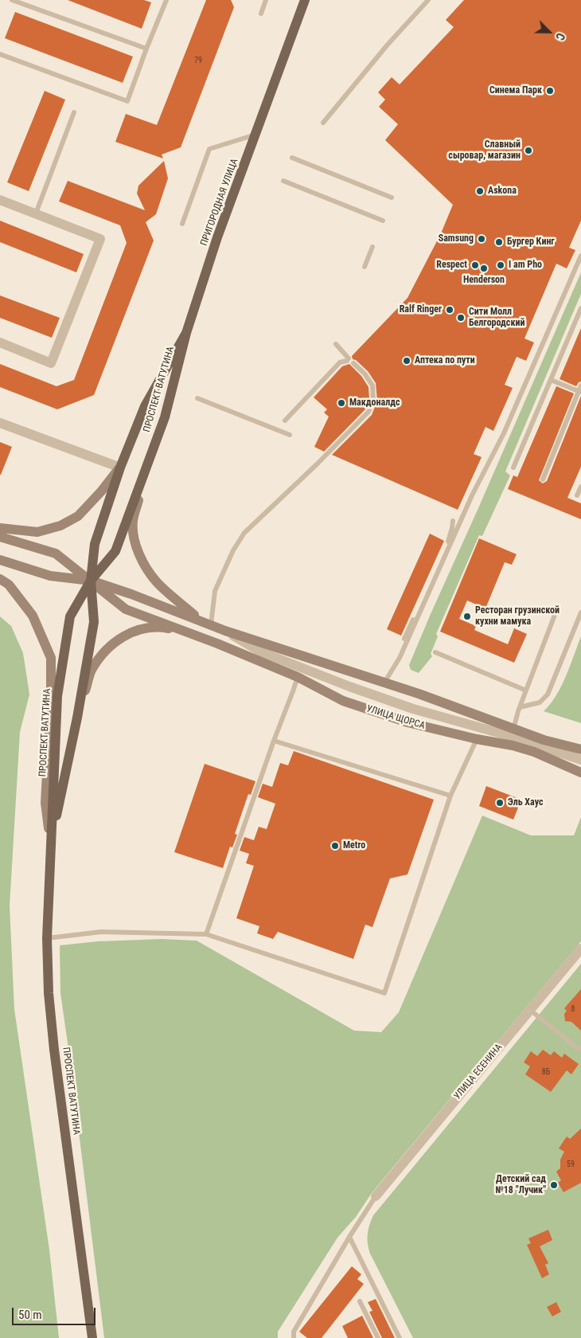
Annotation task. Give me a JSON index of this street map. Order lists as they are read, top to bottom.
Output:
{
  "streets": {
    "main road": ["ПРИГОРОДНАЯ УЛИЦА", "ПРОСПЕКТ ВАТУТИНА", "УЛИЦА ЩОРСА"],
    "street": ["УЛИЦА ЕСЕНИНА"]
  },
  "crossings": [
    ["ПРИГОРОДНАЯ УЛИЦА", "ПРОСПЕКТ ВАТУТИНА"],
    ["ПРОСПЕКТ ВАТУТИНА", "УЛИЦА ЩОРСА"]
  ],
  "places": [
    "Синема Парк",
    "Славный сыровар, магазин",
    "Askona",
    "Samsung",
    "Бургер Кинг",
    "Respect",
    "I am Pho",
    "Henderson",
    "Ralf Ringer",
    "Сити Молл Белгородский",
    "Аптека по пути",
    "Макдоналдс",
    "Ресторан грузинской кухни мамука",
    "Эль Хаус",
    "Metro",
    "Детский сад №18 \"Лучик\""
  ],
  "house_numbers": [
    "79",
    "8",
    "8Б",
    "59"
  ],
  "scale_bar": "50 m",
  "north": "bottom right"
}
